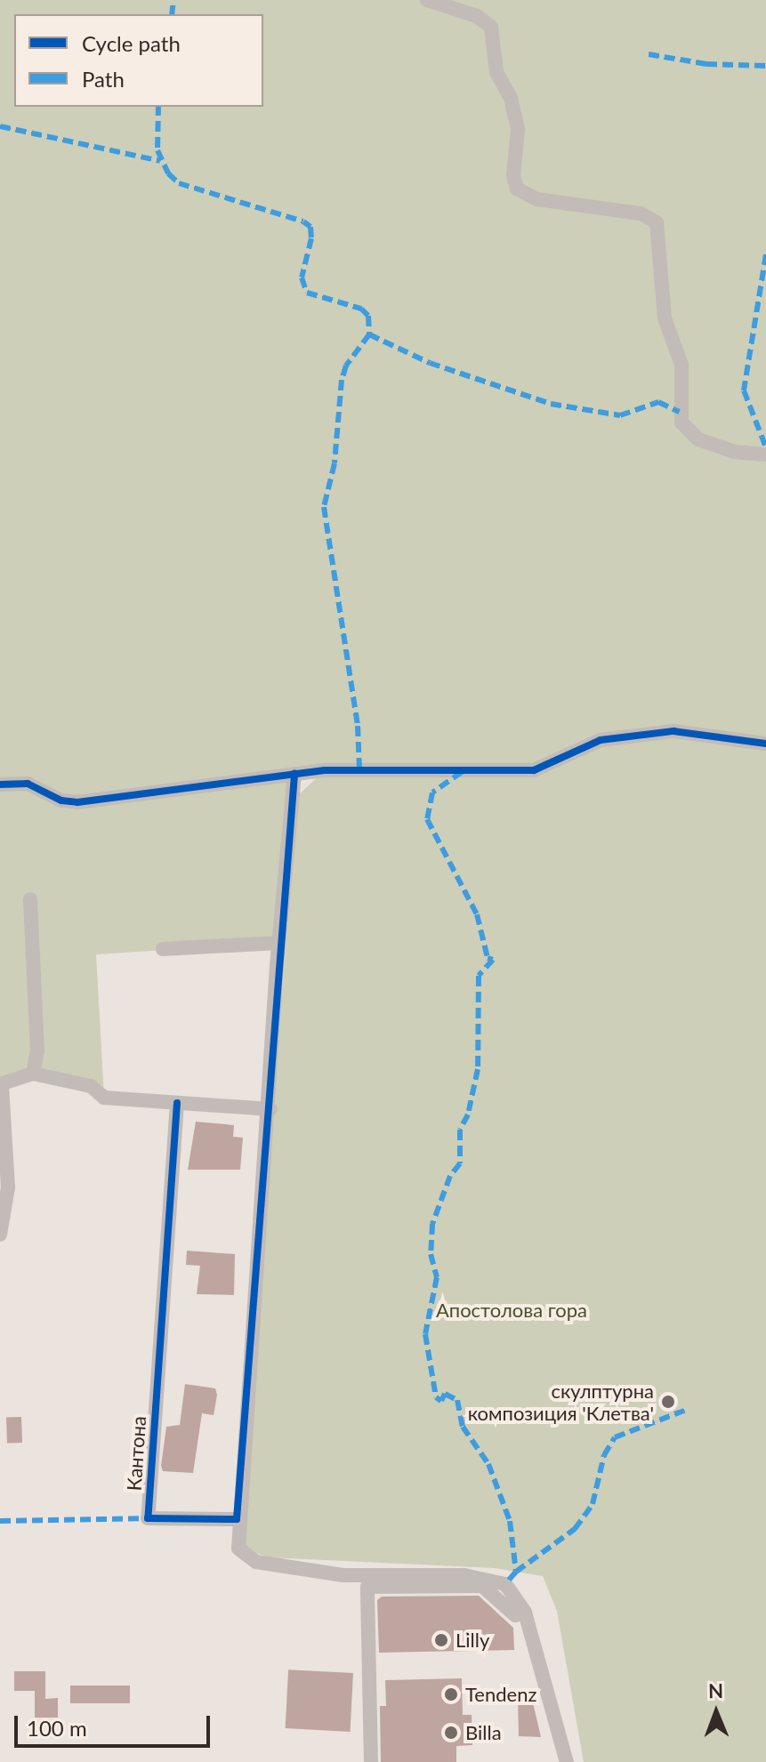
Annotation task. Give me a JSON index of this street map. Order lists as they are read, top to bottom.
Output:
{
  "streets": {
    "street": ["Кантона"]
  },
  "parks": ["Апостолова гора"],
  "places": [
    "скулптурна композиция 'Клетва'",
    "Lilly",
    "Tendenz",
    "Billa"
  ],
  "legend": ["Cycle path", "Path"],
  "scale_bar": "100 m",
  "north": "top"
}
